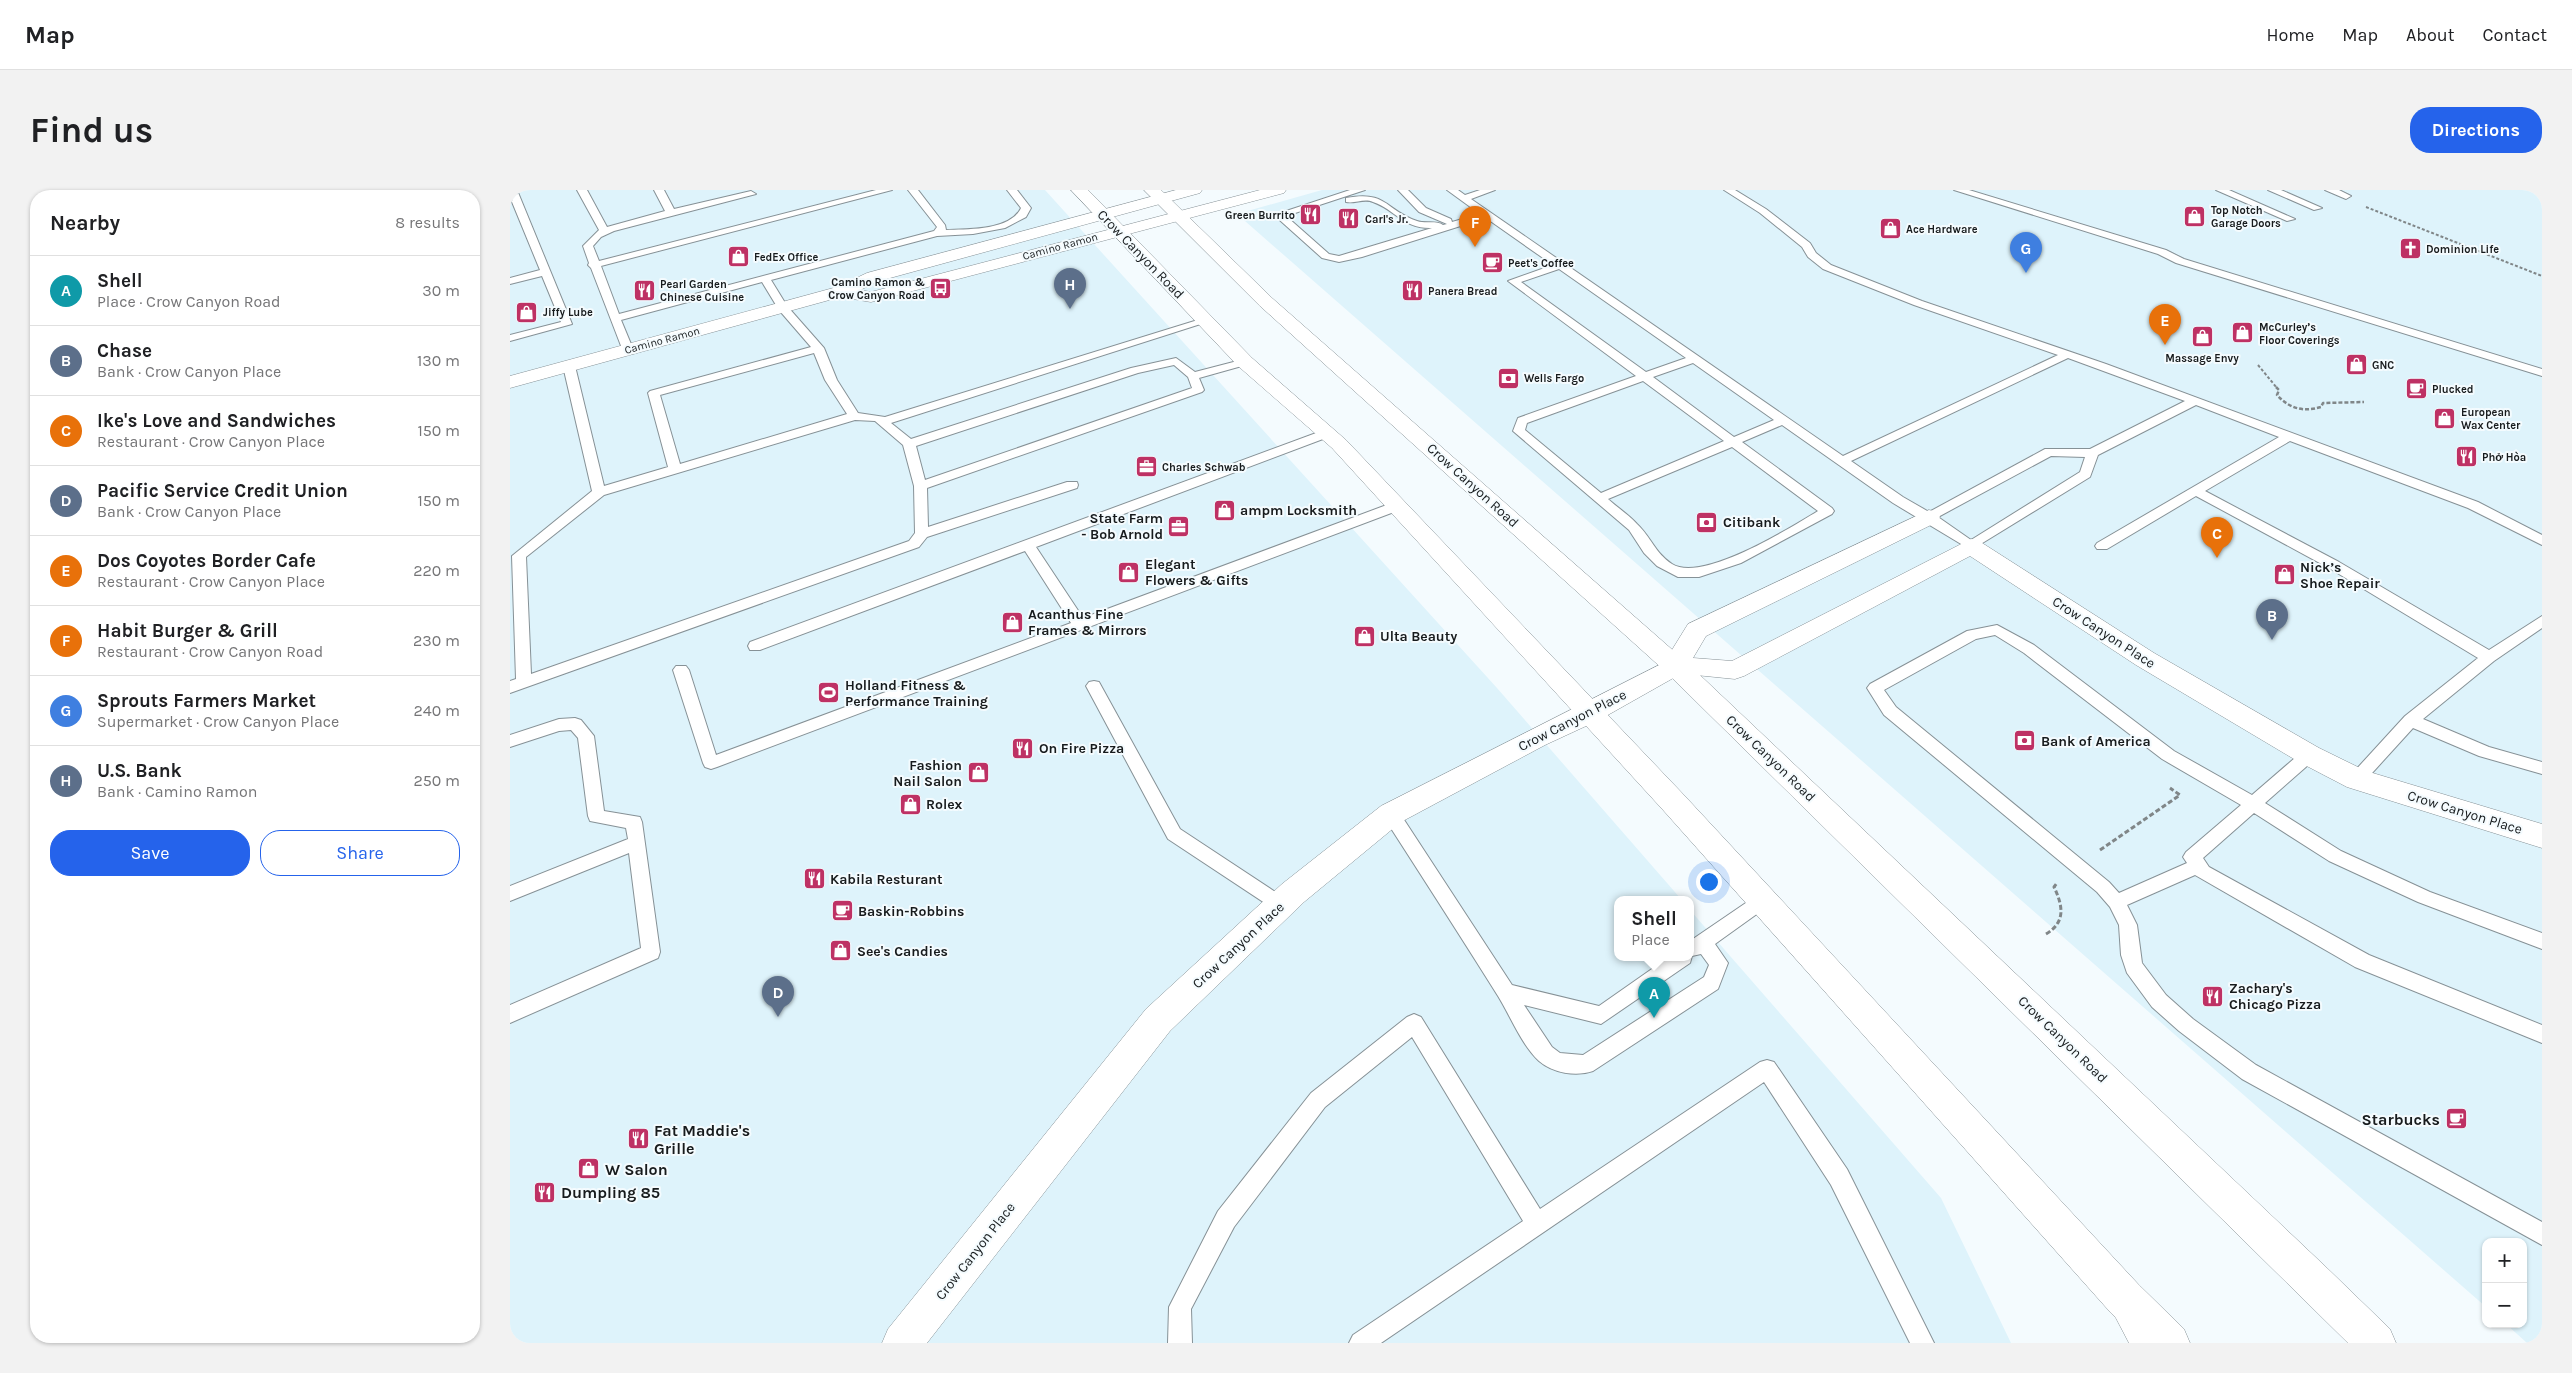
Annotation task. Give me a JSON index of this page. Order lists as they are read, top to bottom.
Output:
{
  "streets": {
    "main road": ["Camino Ramon", "Crow Canyon Road", "Crow Canyon Place"]
  },
  "crossings": [
    ["Camino Ramon", "Crow Canyon Road"],
    ["Crow Canyon Road", "Crow Canyon Place"]
  ],
  "places": {
    "restaurant": [
      "Green Burrito",
      "Carl's Jr.",
      "Pearl Garden Chinese Cuisine",
      "Panera Bread",
      "Phở Hòa",
      "On Fire Pizza",
      "Kabila Resturant",
      "Zachary's Chicago Pizza",
      "Fat Maddie's Grille",
      "Dumpling 85"
    ],
    "shop": [
      "Top Notch Garage Doors",
      "Ace Hardware",
      "FedEx Office",
      "Jiffy Lube",
      "McCurley’s Floor Coverings",
      "Massage Envy",
      "GNC",
      "European Wax Center",
      "ampm Locksmith",
      "Elegant Flowers & Gifts",
      "Nick’s Shoe Repair",
      "Acanthus Fine Frames & Mirrors",
      "Ulta Beauty",
      "Fashion Nail Salon",
      "Rolex",
      "See's Candies",
      "W Salon"
    ],
    "church": ["Dominion Life"],
    "cafe": [
      "Peet's Coffee",
      "Plucked",
      "Baskin-Robbins",
      "Starbucks"
    ],
    "bus stop": ["Camino Ramon & Crow Canyon Road"],
    "bank": ["Wells Fargo", "Citibank", "Bank of America"],
    "office": ["Charles Schwab", "State Farm - Bob Arnold"],
    "sports": ["Holland Fitness & Performance Training"]
  },
  "page": {
    "header": "Map",
    "nav": [
      "Home",
      "Map",
      "About",
      "Contact"
    ],
    "buttons": [
      "Directions",
      ["Save", "Share"]
    ],
    "title": "Find us",
    "heading": ["Nearby", "8 results"],
    "pins": [
      "F",
      "G",
      "H",
      "E",
      "C",
      "B",
      "D",
      "A"
    ],
    "list": [
      {
        "mark": "A",
        "name": "Shell",
        "note": "Place · Crow Canyon Road",
        "value": "30 m"
      },
      {
        "mark": "B",
        "name": "Chase",
        "note": "Bank · Crow Canyon Place",
        "value": "130 m"
      },
      {
        "mark": "C",
        "name": "Ike's Love and Sandwiches",
        "note": "Restaurant · Crow Canyon Place",
        "value": "150 m"
      },
      {
        "mark": "D",
        "name": "Pacific Service Credit Union",
        "note": "Bank · Crow Canyon Place",
        "value": "150 m"
      },
      {
        "mark": "E",
        "name": "Dos Coyotes Border Cafe",
        "note": "Restaurant · Crow Canyon Place",
        "value": "220 m"
      },
      {
        "mark": "F",
        "name": "Habit Burger & Grill",
        "note": "Restaurant · Crow Canyon Road",
        "value": "230 m"
      },
      {
        "mark": "G",
        "name": "Sprouts Farmers Market",
        "note": "Supermarket · Crow Canyon Place",
        "value": "240 m"
      },
      {
        "mark": "H",
        "name": "U.S. Bank",
        "note": "Bank · Camino Ramon",
        "value": "250 m"
      }
    ],
    "popup": ["Shell", "Place"],
    "map_buttons": ["+", "−"]
  }
}
